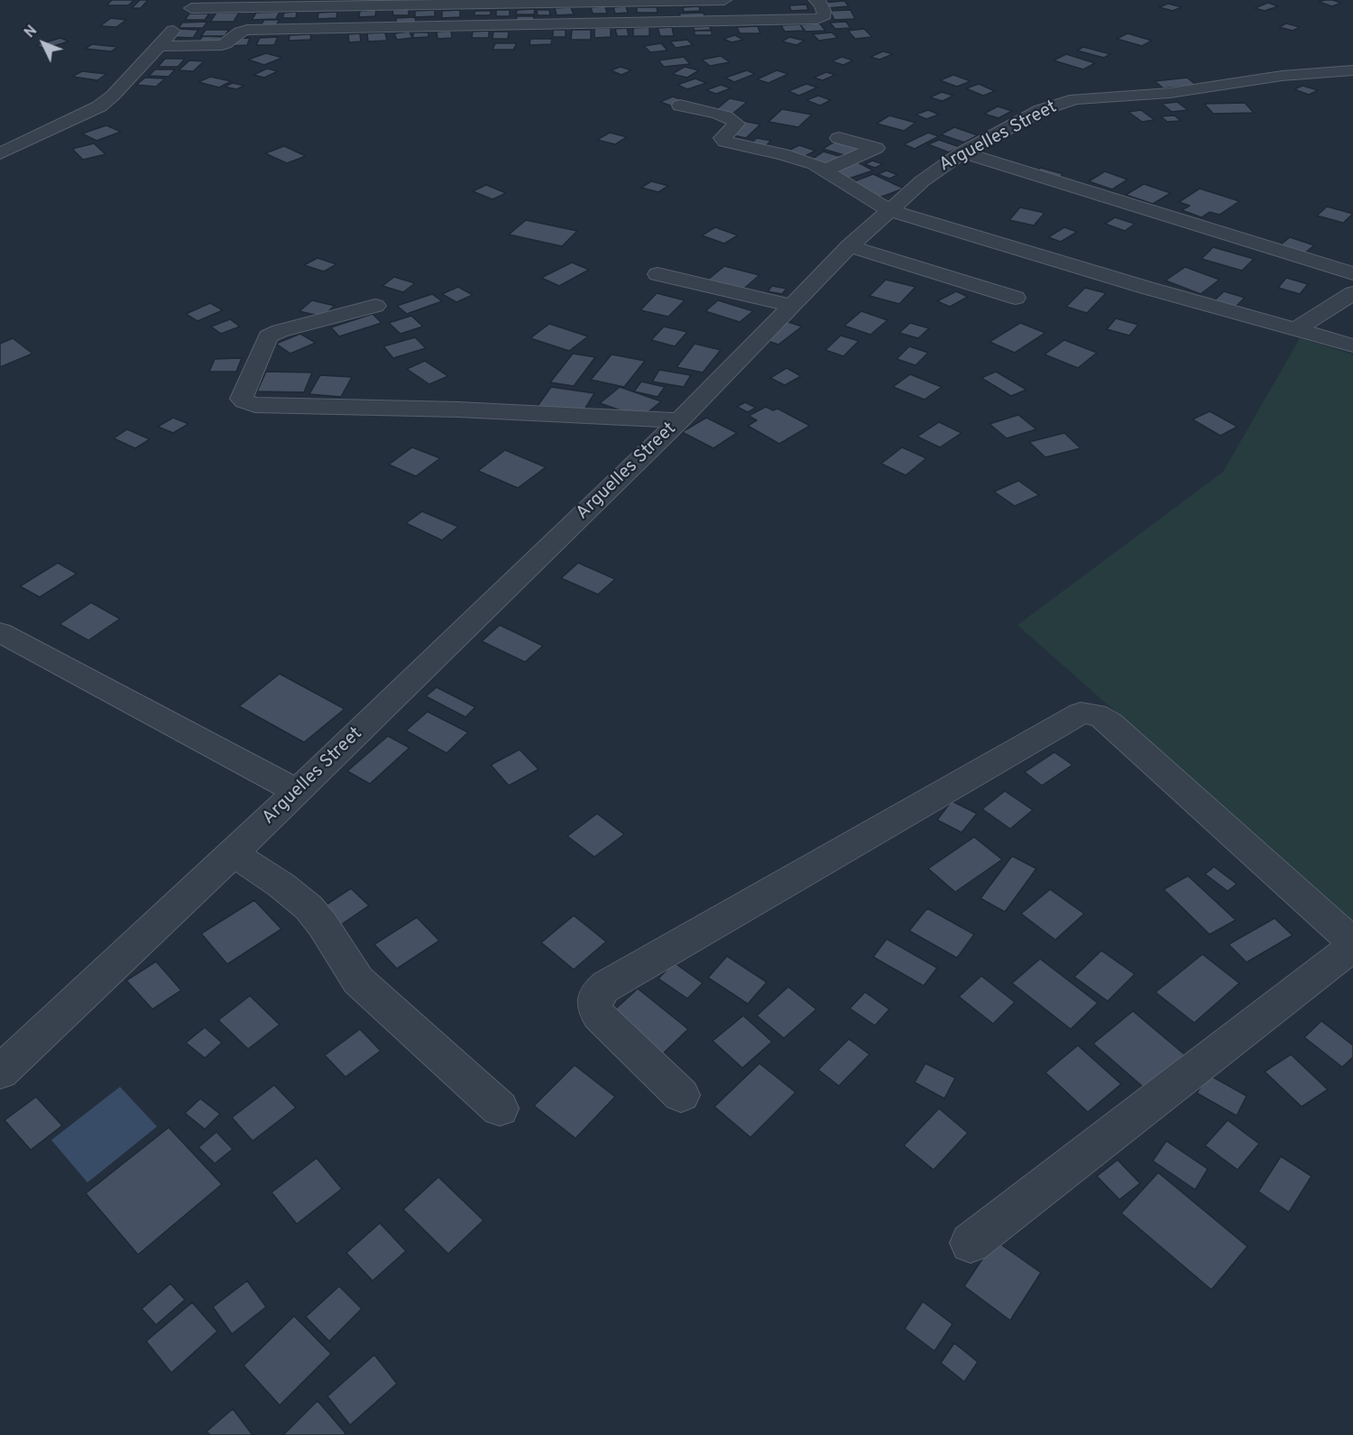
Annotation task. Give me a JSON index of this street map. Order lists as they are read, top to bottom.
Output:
{
  "streets": {
    "street": ["Arguelles Street"]
  },
  "north": "top left"
}
